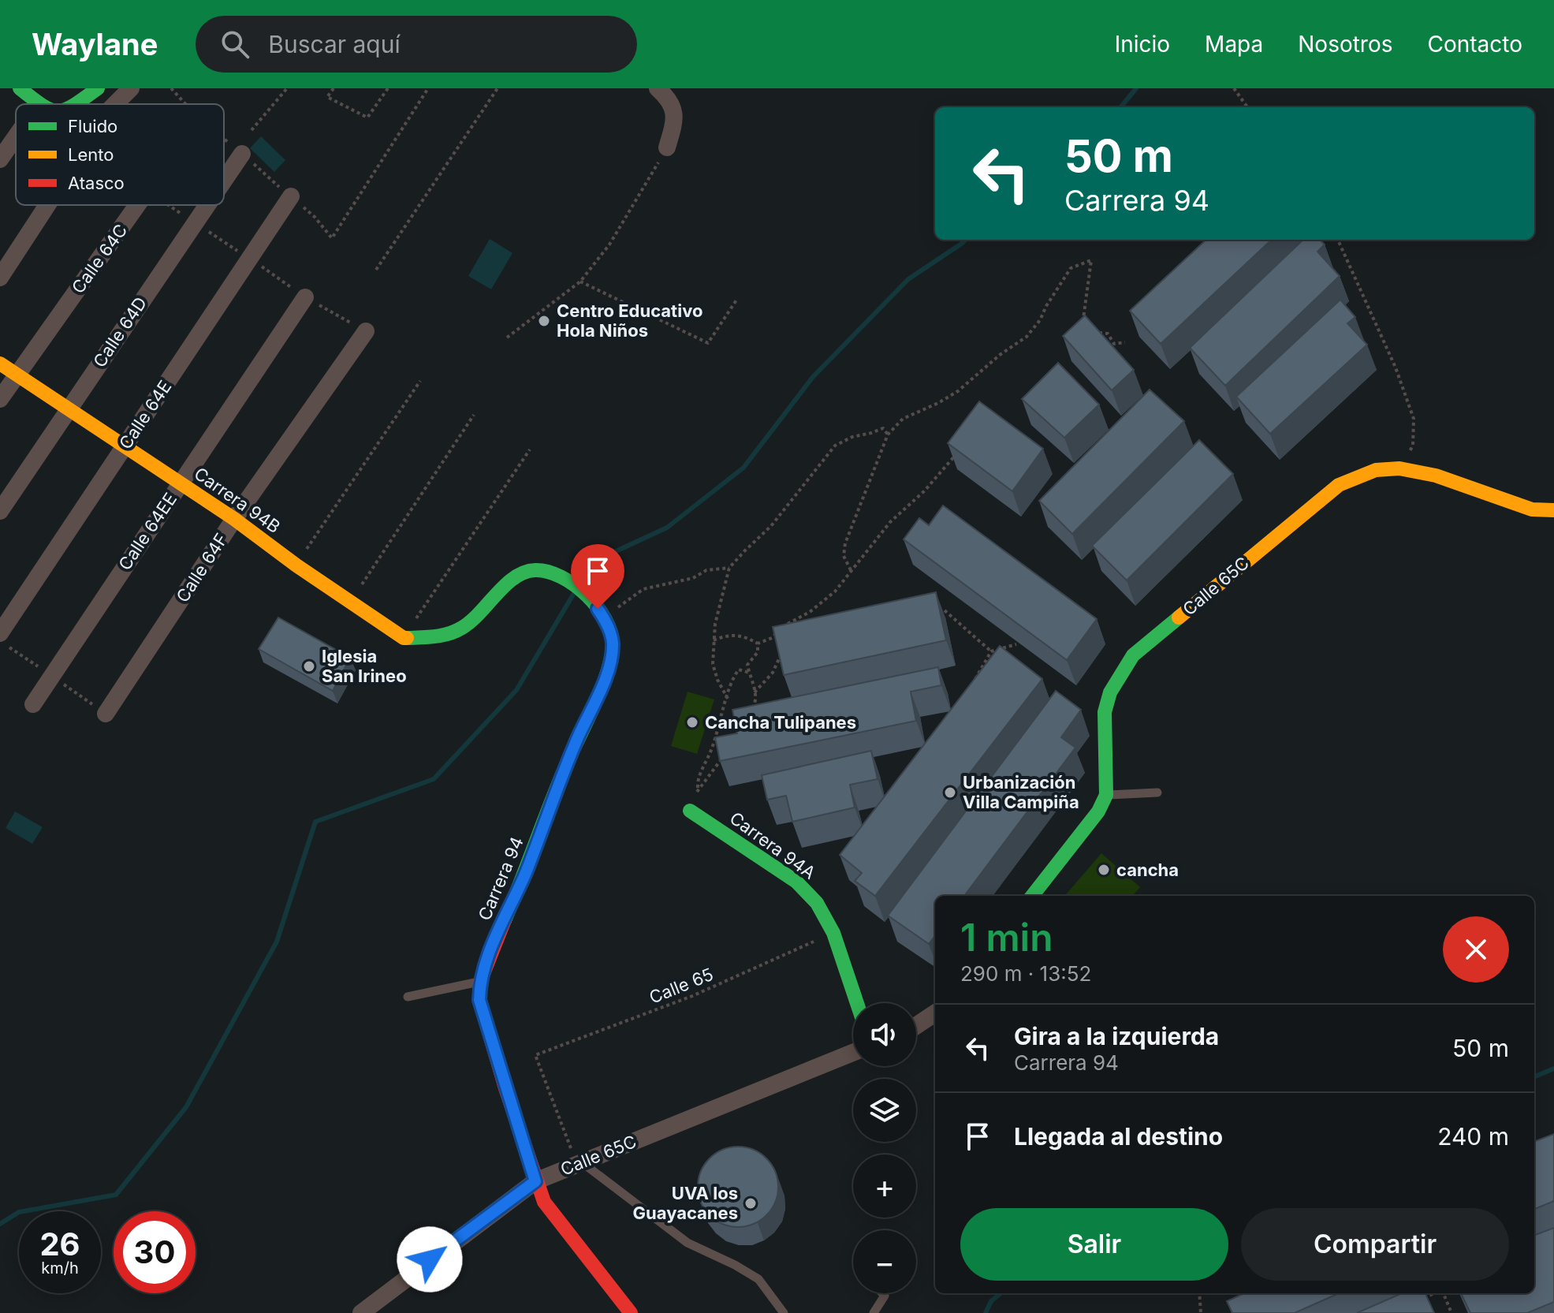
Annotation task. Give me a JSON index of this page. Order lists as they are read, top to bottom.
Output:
{
  "streets": {
    "street": [
      "Calle 64C",
      "Calle 64D",
      "Calle 64E",
      "Carrera 94B",
      "Calle 64EE",
      "Calle 64F",
      "Calle 65C",
      "Carrera 94A",
      "Carrera 94"
    ],
    "path": ["Calle 65"]
  },
  "crossings": [
    ["Calle 64C", "Carrera 94B"],
    ["Calle 64D", "Carrera 94B"],
    ["Calle 64E", "Carrera 94B"],
    ["Carrera 94B", "Calle 64EE"],
    ["Carrera 94B", "Calle 64F"],
    ["Carrera 94B", "Carrera 94"],
    ["Calle 65C", "Carrera 94"],
    ["Calle 65C", "Calle 65"],
    ["Carrera 94A", "Calle 65"]
  ],
  "places": [
    "Centro Educativo Hola Niños",
    "Iglesia San Irineo",
    "Cancha Tulipanes",
    "Urbanización Villa Campiña",
    "cancha",
    "UVA los Guayacanes"
  ],
  "legend": ["Fluido", "Lento", "Atasco"],
  "page": {
    "header": "Waylane",
    "search": "Buscar aquí",
    "nav": [
      "Inicio",
      "Mapa",
      "Nosotros",
      "Contacto"
    ],
    "turn": ["50 m", "Carrera 94"],
    "heading": ["1 min", "290 m · 13:52"],
    "map_buttons": ["+", "−"],
    "list": [
      {
        "name": "Gira a la izquierda",
        "note": "Carrera 94",
        "value": "50 m"
      },
      {
        "name": "Llegada al destino",
        "value": "240 m"
      }
    ],
    "buttons": ["Salir", "Compartir"],
    "speed": "26 km/h",
    "limit": "30"
  }
}
